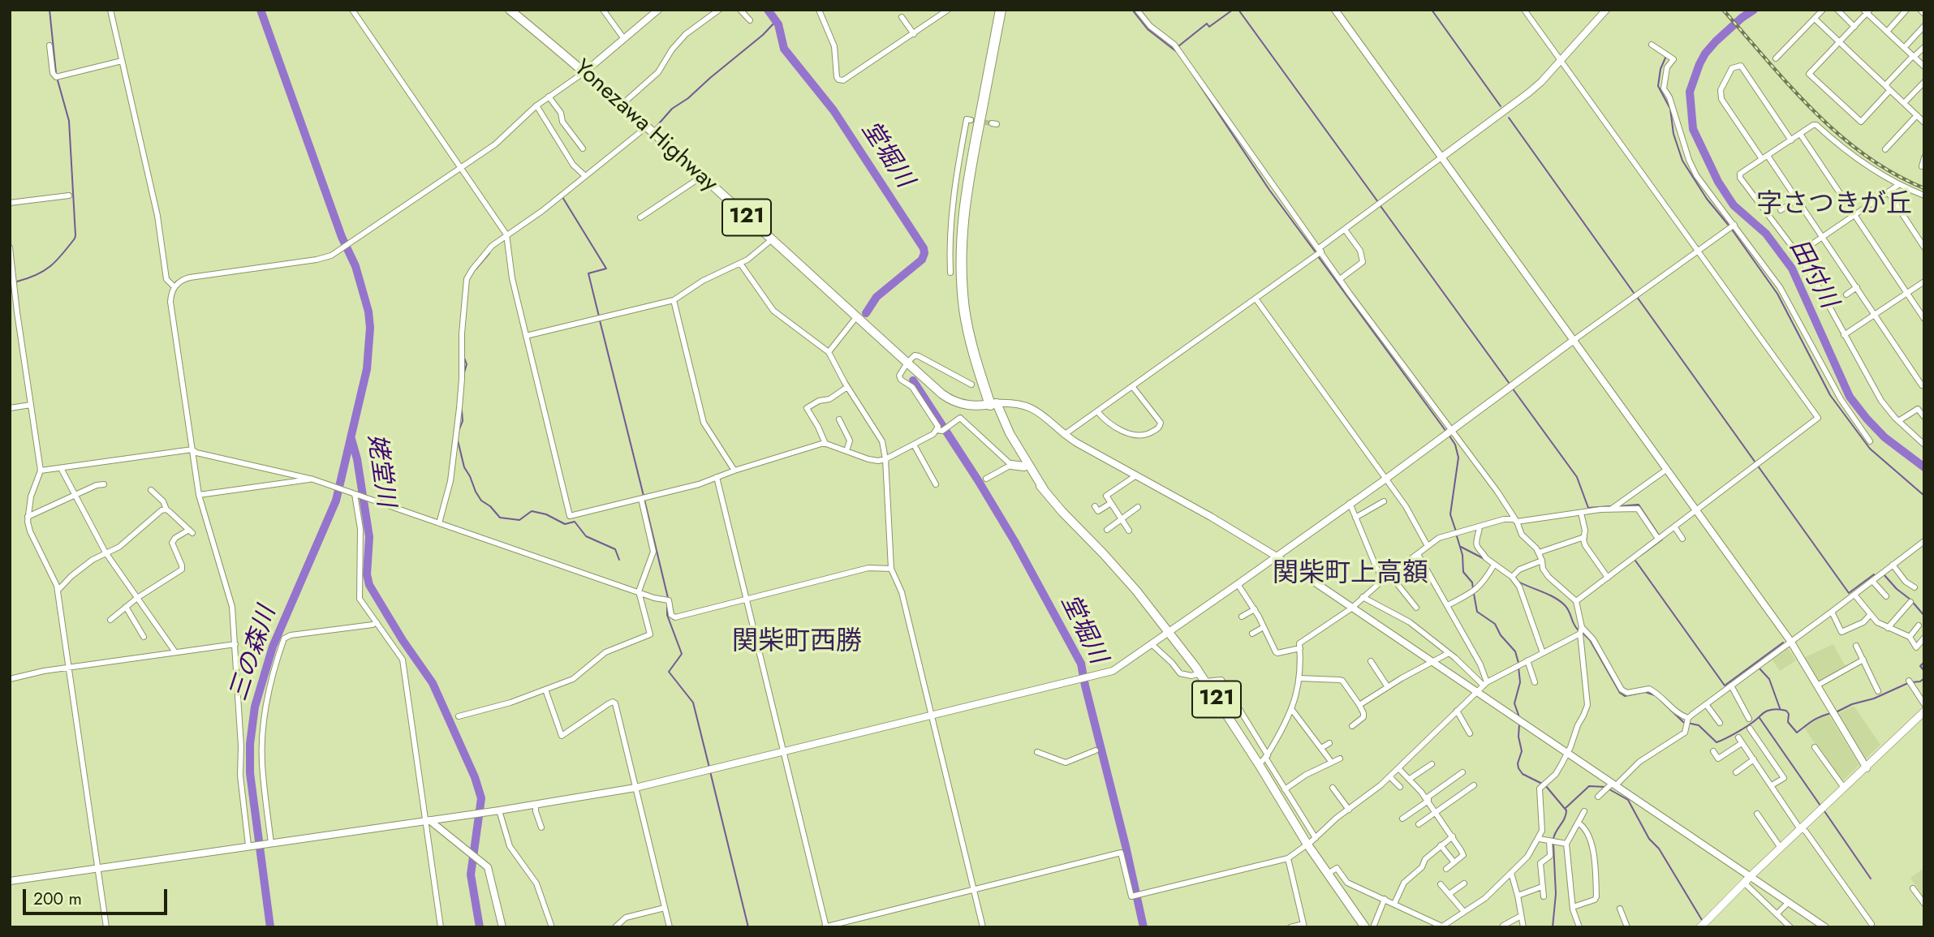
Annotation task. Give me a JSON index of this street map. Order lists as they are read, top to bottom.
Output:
{
  "streets": {
    "highway": ["Yonezawa Highway", "121"]
  },
  "crossings": [
    ["Yonezawa Highway", "121"]
  ],
  "districts": ["字さつきが丘", "関柴町上高額", "関柴町西勝"],
  "water": [
    "堂堀川",
    "田付川",
    "姥堂川",
    "三の森川"
  ],
  "scale_bar": "200 m"
}
